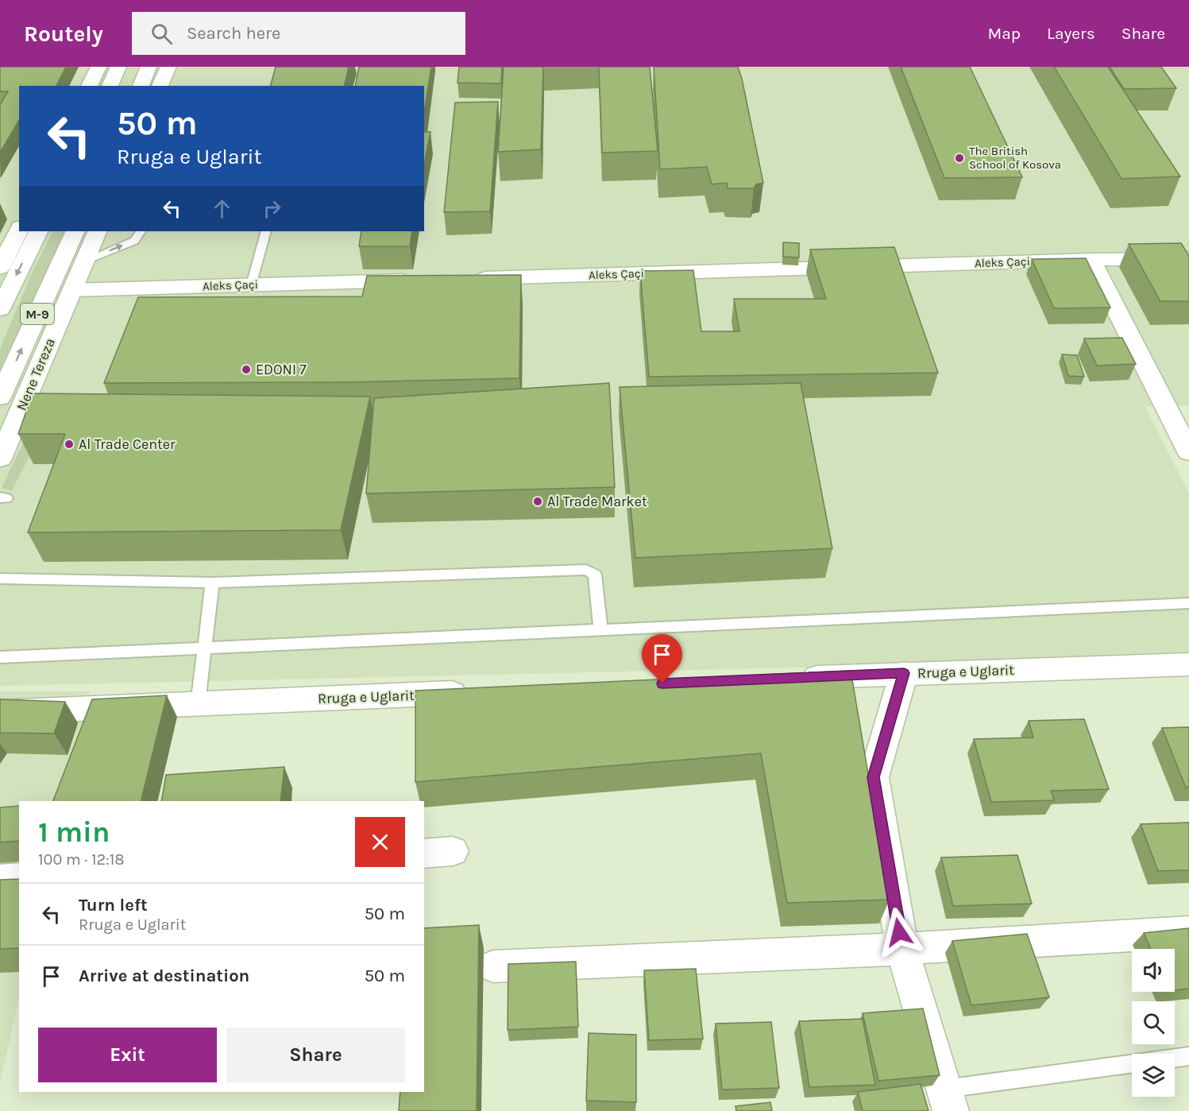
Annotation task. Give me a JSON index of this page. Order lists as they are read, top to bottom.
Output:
{
  "streets": {
    "main road": [
      "Aleks Çaçi",
      "M-9",
      "Nene Tereza",
      "Rruga e Uglarit"
    ]
  },
  "crossings": [
    ["Aleks Çaçi", "Nene Tereza"]
  ],
  "places": [
    "The British School of Kosova",
    "EDONI 7",
    "Al Trade Center",
    "Al Trade Market"
  ],
  "page": {
    "header": "Routely",
    "search": "Search here",
    "nav": ["Map", "Layers", "Share"],
    "turn": ["50 m", "Rruga e Uglarit"],
    "heading": ["1 min", "100 m · 12:18"],
    "list": [
      {
        "name": "Turn left",
        "note": "Rruga e Uglarit",
        "value": "50 m"
      },
      {
        "name": "Arrive at destination",
        "value": "50 m"
      }
    ],
    "buttons": ["Exit", "Share"]
  }
}
